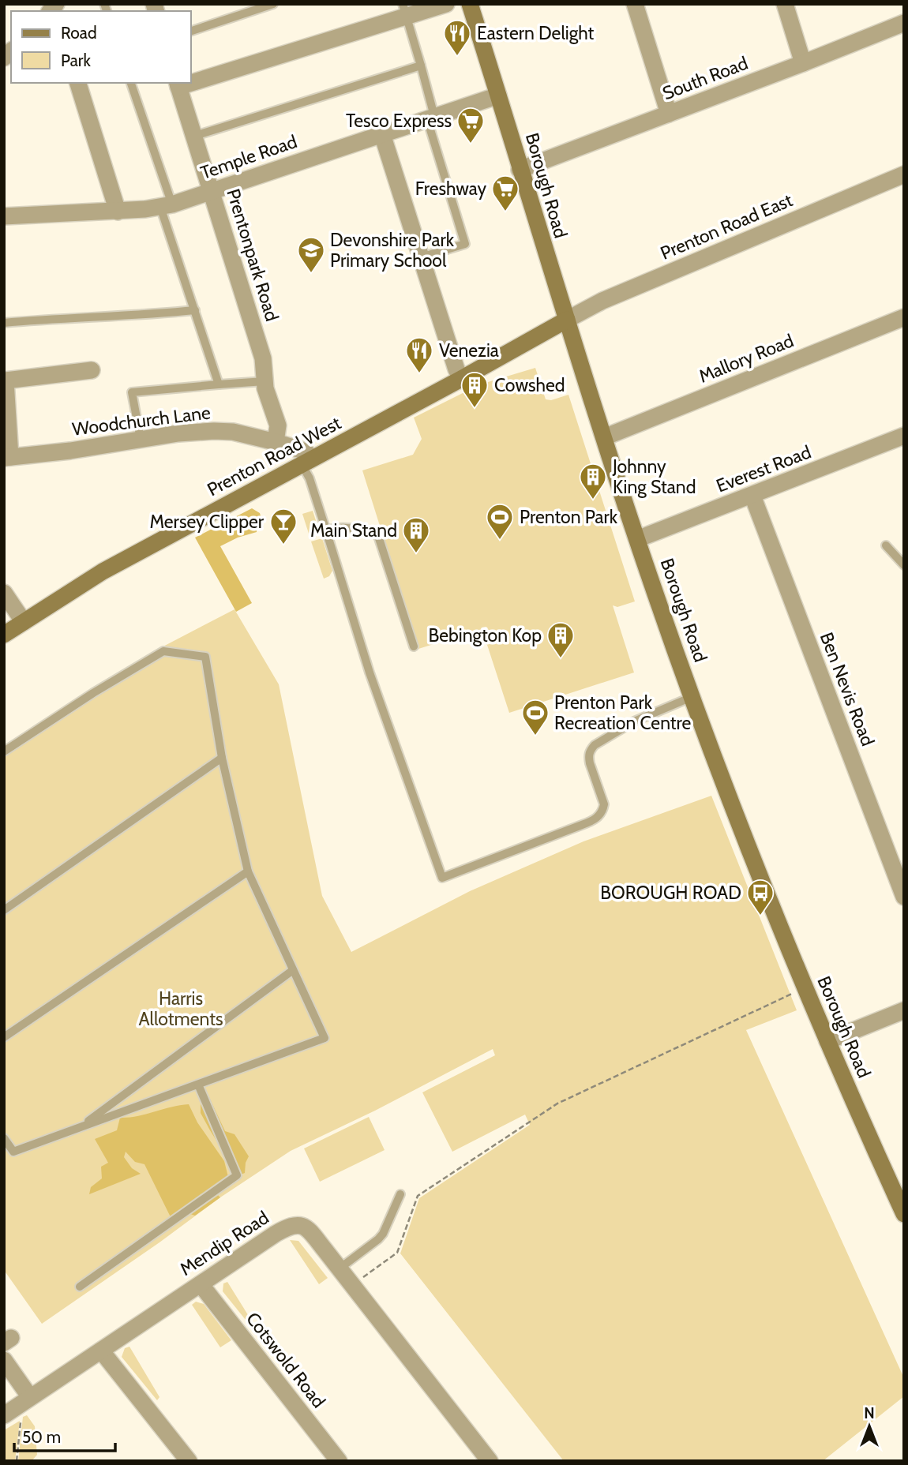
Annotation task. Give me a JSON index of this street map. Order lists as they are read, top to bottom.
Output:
{
  "streets": {
    "street": [
      "South Road",
      "Temple Road",
      "Borough Road",
      "Prenton Road East",
      "Prentonpark Road",
      "Mallory Road",
      "Woodchurch Lane",
      "Prenton Road West",
      "Everest Road",
      "Ben Nevis Road",
      "Mendip Road",
      "Cotswold Road"
    ]
  },
  "crossings": [
    ["South Road", "Borough Road"],
    ["Temple Road", "Borough Road"],
    ["Temple Road", "Prentonpark Road"],
    ["Borough Road", "Prenton Road East"],
    ["Borough Road", "Mallory Road"],
    ["Borough Road", "Prenton Road West"],
    ["Borough Road", "Everest Road"],
    ["Prenton Road East", "Prenton Road West"],
    ["Prentonpark Road", "Woodchurch Lane"],
    ["Woodchurch Lane", "Prenton Road West"],
    ["Everest Road", "Ben Nevis Road"],
    ["Mendip Road", "Cotswold Road"]
  ],
  "parks": ["Harris Allotments"],
  "places": {
    "restaurant": ["Eastern Delight", "Venezia"],
    "supermarket": ["Tesco Express", "Freshway"],
    "school or university": ["Devonshire Park Primary School"],
    "building": [
      "Cowshed",
      "Johnny King Stand",
      "Main Stand",
      "Bebington Kop"
    ],
    "sports": ["Prenton Park", "Prenton Park Recreation Centre"],
    "bar": ["Mersey Clipper"],
    "bus stop": ["BOROUGH ROAD"]
  },
  "legend": ["Road", "Park"],
  "scale_bar": "50 m",
  "north": "top"
}
